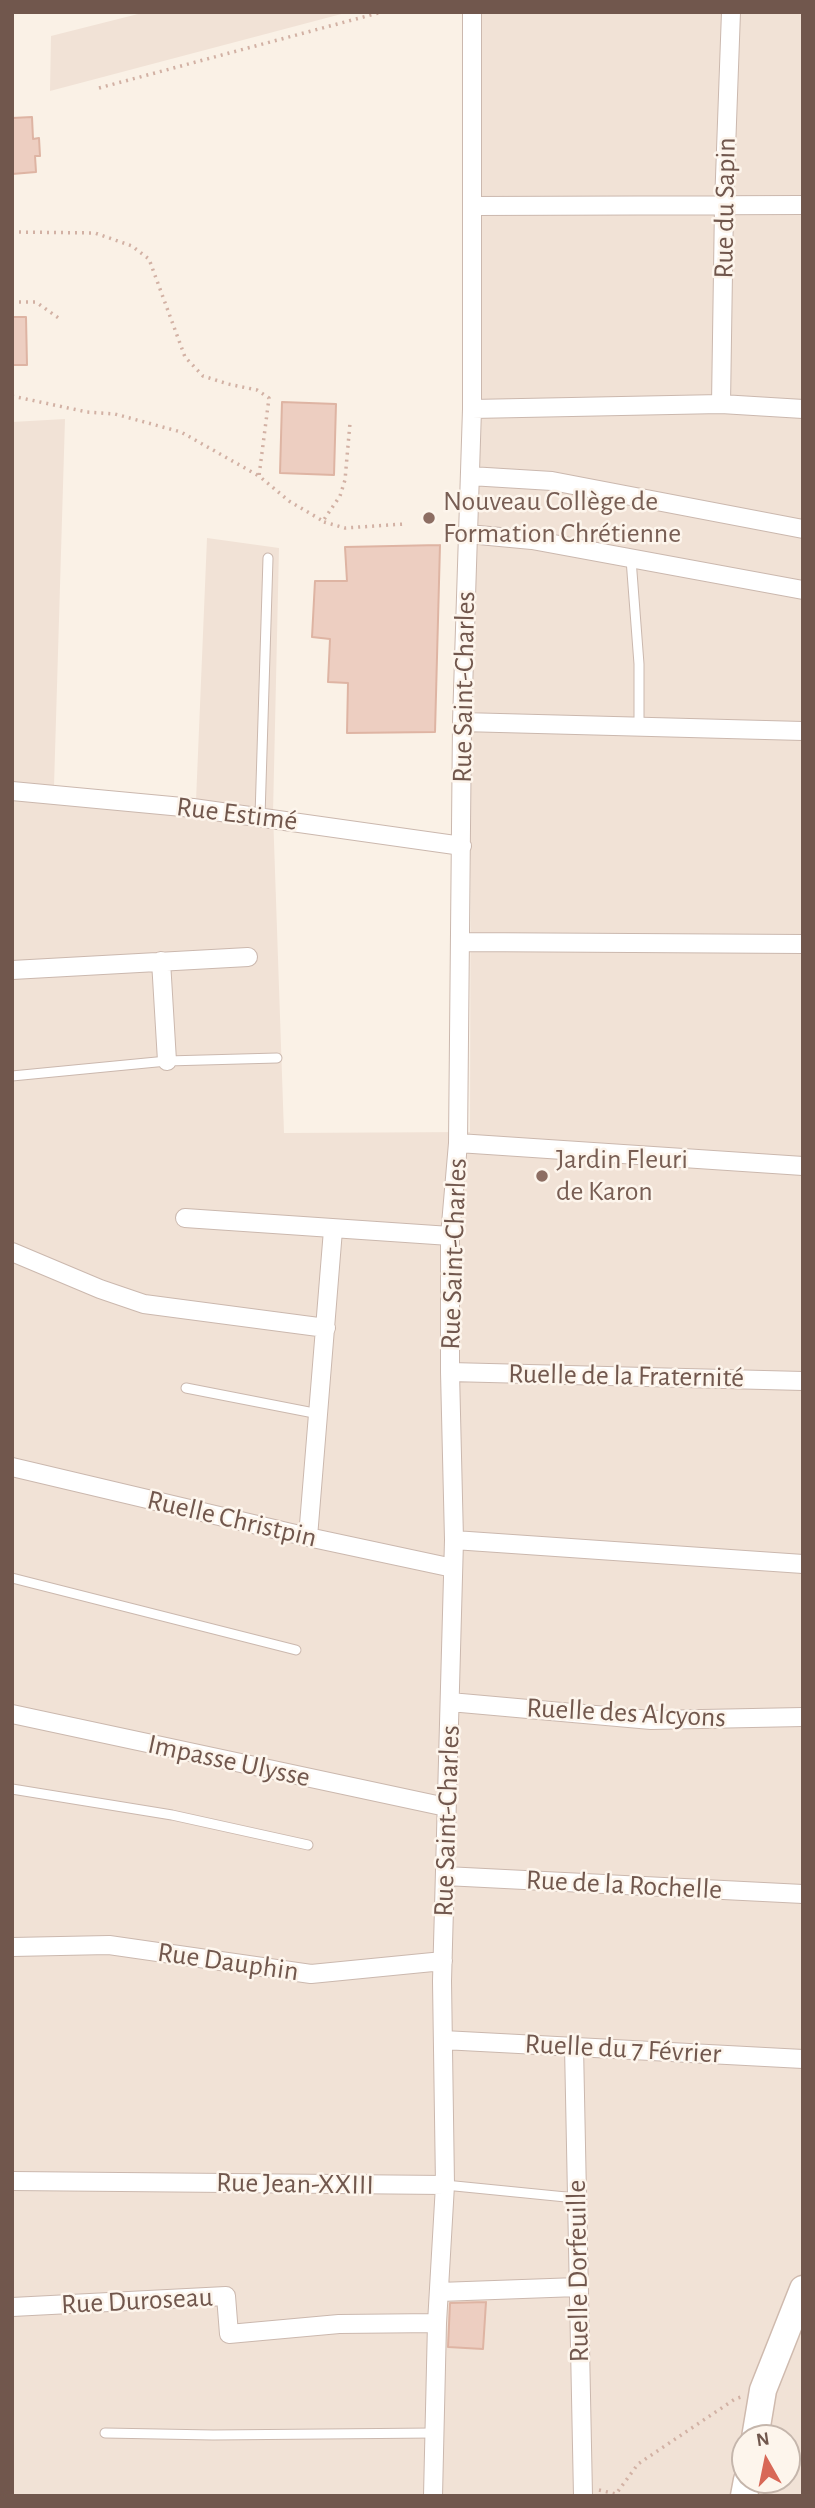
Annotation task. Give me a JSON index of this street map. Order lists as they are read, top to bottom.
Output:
{
  "streets": {
    "street": [
      "Rue du Sapin",
      "Rue Saint-Charles",
      "Rue Estimé",
      "Ruelle de la Fraternité",
      "Ruelle Christpin",
      "Ruelle des Alcyons",
      "Impasse Ulysse",
      "Rue de la Rochelle",
      "Rue Dauphin",
      "Ruelle du 7 Février",
      "Rue Jean-XXIII",
      "Ruelle Dorfeuille",
      "Rue Duroseau"
    ]
  },
  "crossings": [
    ["Rue Saint-Charles", "Rue Estimé"],
    ["Rue Saint-Charles", "Ruelle de la Fraternité"],
    ["Rue Saint-Charles", "Ruelle Christpin"],
    ["Rue Saint-Charles", "Ruelle des Alcyons"],
    ["Rue Saint-Charles", "Impasse Ulysse"],
    ["Rue Saint-Charles", "Rue de la Rochelle"],
    ["Rue Saint-Charles", "Rue Dauphin"],
    ["Rue Saint-Charles", "Ruelle du 7 Février"],
    ["Rue Saint-Charles", "Rue Jean-XXIII"],
    ["Rue Saint-Charles", "Rue Duroseau"],
    ["Ruelle du 7 Février", "Ruelle Dorfeuille"],
    ["Rue Jean-XXIII", "Ruelle Dorfeuille"]
  ],
  "places": ["Nouveau Collège de Formation Chrétienne", "Jardin Fleuri de Karon"],
  "north": "top"
}
